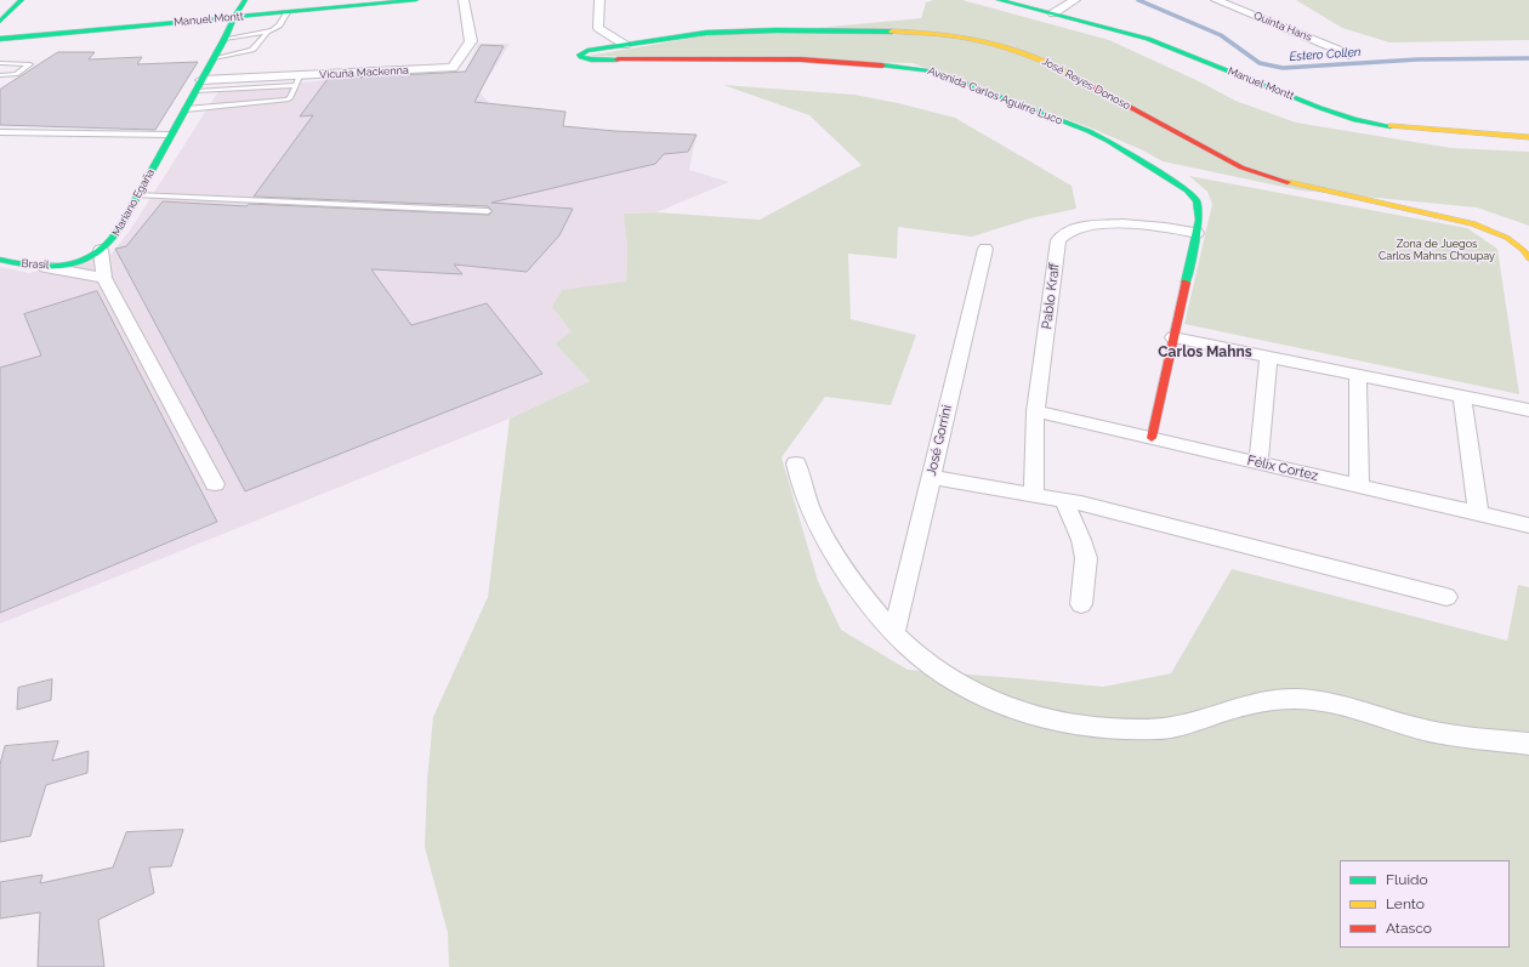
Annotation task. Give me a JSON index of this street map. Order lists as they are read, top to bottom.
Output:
{
  "streets": {
    "street": [
      "Manuel Montt",
      "Quinta Hans",
      "Vicuña Mackenna",
      "José Reyes Donoso",
      "Avenida Carlos Aguirre Luco",
      "Mariano Egaña",
      "Brasil",
      "Pablo Kraff",
      "José Gorrini",
      "Félix Cortez"
    ]
  },
  "crossings": [
    ["Manuel Montt", "Mariano Egaña"],
    ["Vicuña Mackenna", "Mariano Egaña"],
    ["José Reyes Donoso", "Avenida Carlos Aguirre Luco"],
    ["Avenida Carlos Aguirre Luco", "Pablo Kraff"],
    ["Avenida Carlos Aguirre Luco", "Félix Cortez"],
    ["Mariano Egaña", "Brasil"],
    ["Pablo Kraff", "Félix Cortez"]
  ],
  "districts": ["Carlos Mahns"],
  "water": ["Estero Collen"],
  "parks": ["Zona de Juegos Carlos Mahns Choupay"],
  "legend": ["Fluido", "Lento", "Atasco"]
}
